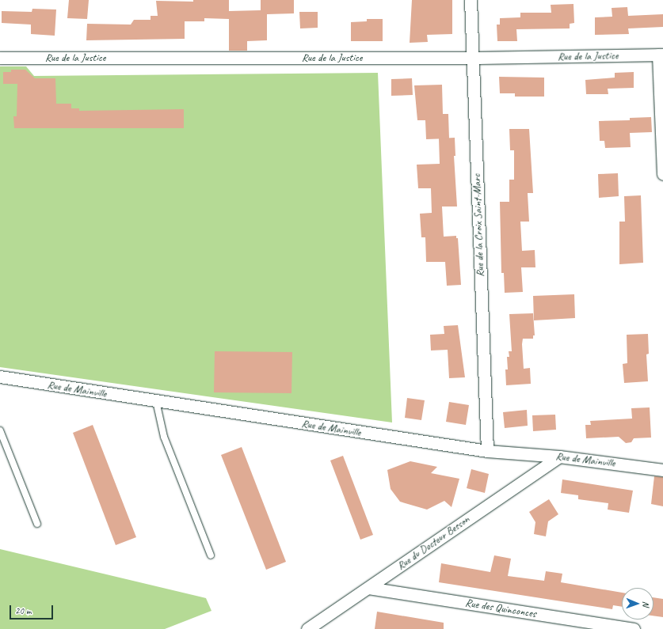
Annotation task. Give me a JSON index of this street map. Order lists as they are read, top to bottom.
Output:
{
  "streets": {
    "street": [
      "Rue de la Justice",
      "Rue de la Croix Saint-Marc",
      "Rue de Mainville",
      "Rue du Docteur Besson",
      "Rue des Quinconces"
    ]
  },
  "crossings": [
    ["Rue de la Justice", "Rue de la Croix Saint-Marc"],
    ["Rue de la Croix Saint-Marc", "Rue de Mainville"],
    ["Rue de Mainville", "Rue du Docteur Besson"],
    ["Rue du Docteur Besson", "Rue des Quinconces"]
  ],
  "scale_bar": "20 m",
  "north": "right"
}
